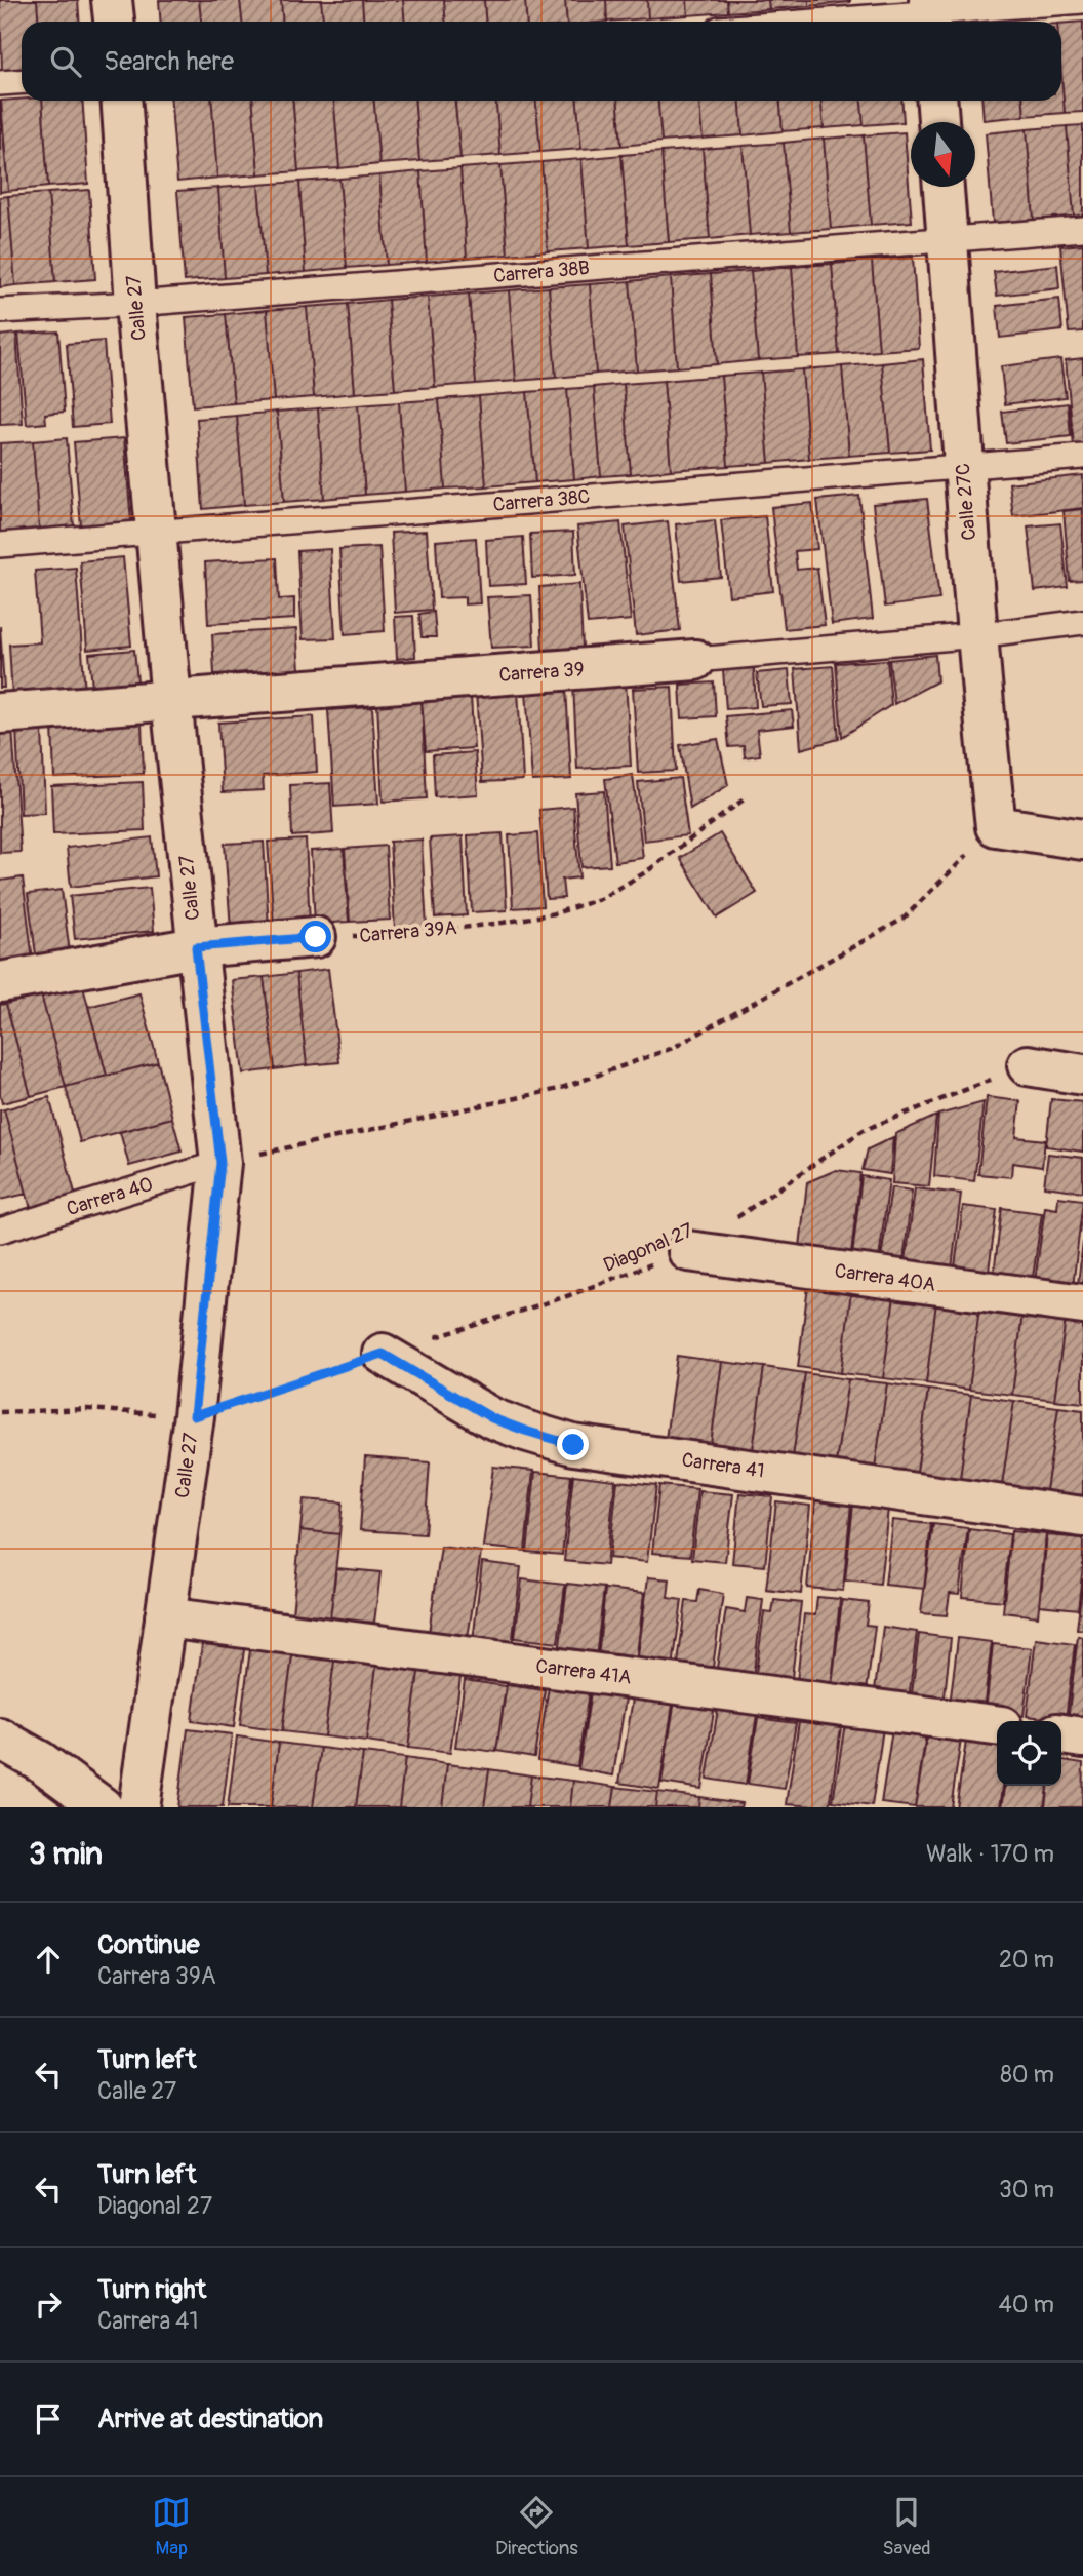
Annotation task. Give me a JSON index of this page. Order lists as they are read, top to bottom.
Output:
{
  "streets": {
    "street": [
      "Calle 27",
      "Calle 27C",
      "Carrera 39",
      "Carrera 40A",
      "Carrera 41",
      "Carrera 41A"
    ],
    "lane": ["Carrera 38B", "Carrera 38C", "Carrera 40"],
    "path": ["Carrera 39A", "Diagonal 27"]
  },
  "crossings": [
    ["Carrera 38B", "Calle 27"],
    ["Carrera 38B", "Calle 27C"],
    ["Calle 27", "Carrera 38C"],
    ["Calle 27", "Carrera 39"],
    ["Calle 27", "Carrera 40"],
    ["Calle 27", "Diagonal 27"],
    ["Calle 27", "Carrera 41A"],
    ["Carrera 38C", "Calle 27C"],
    ["Calle 27C", "Carrera 39"],
    ["Diagonal 27", "Carrera 40A"],
    ["Diagonal 27", "Carrera 41"]
  ],
  "north": "bottom",
  "page": {
    "search": "Search here",
    "heading": ["3 min", "Walk · 170 m"],
    "list": [
      ["Continue", "Carrera 39A", "20 m"],
      ["Turn left", "Calle 27", "80 m"],
      ["Turn left", "Diagonal 27", "30 m"],
      ["Turn right", "Carrera 41", "40 m"],
      "Arrive at destination"
    ],
    "nav": ["Map", "Directions", "Saved"]
  }
}
